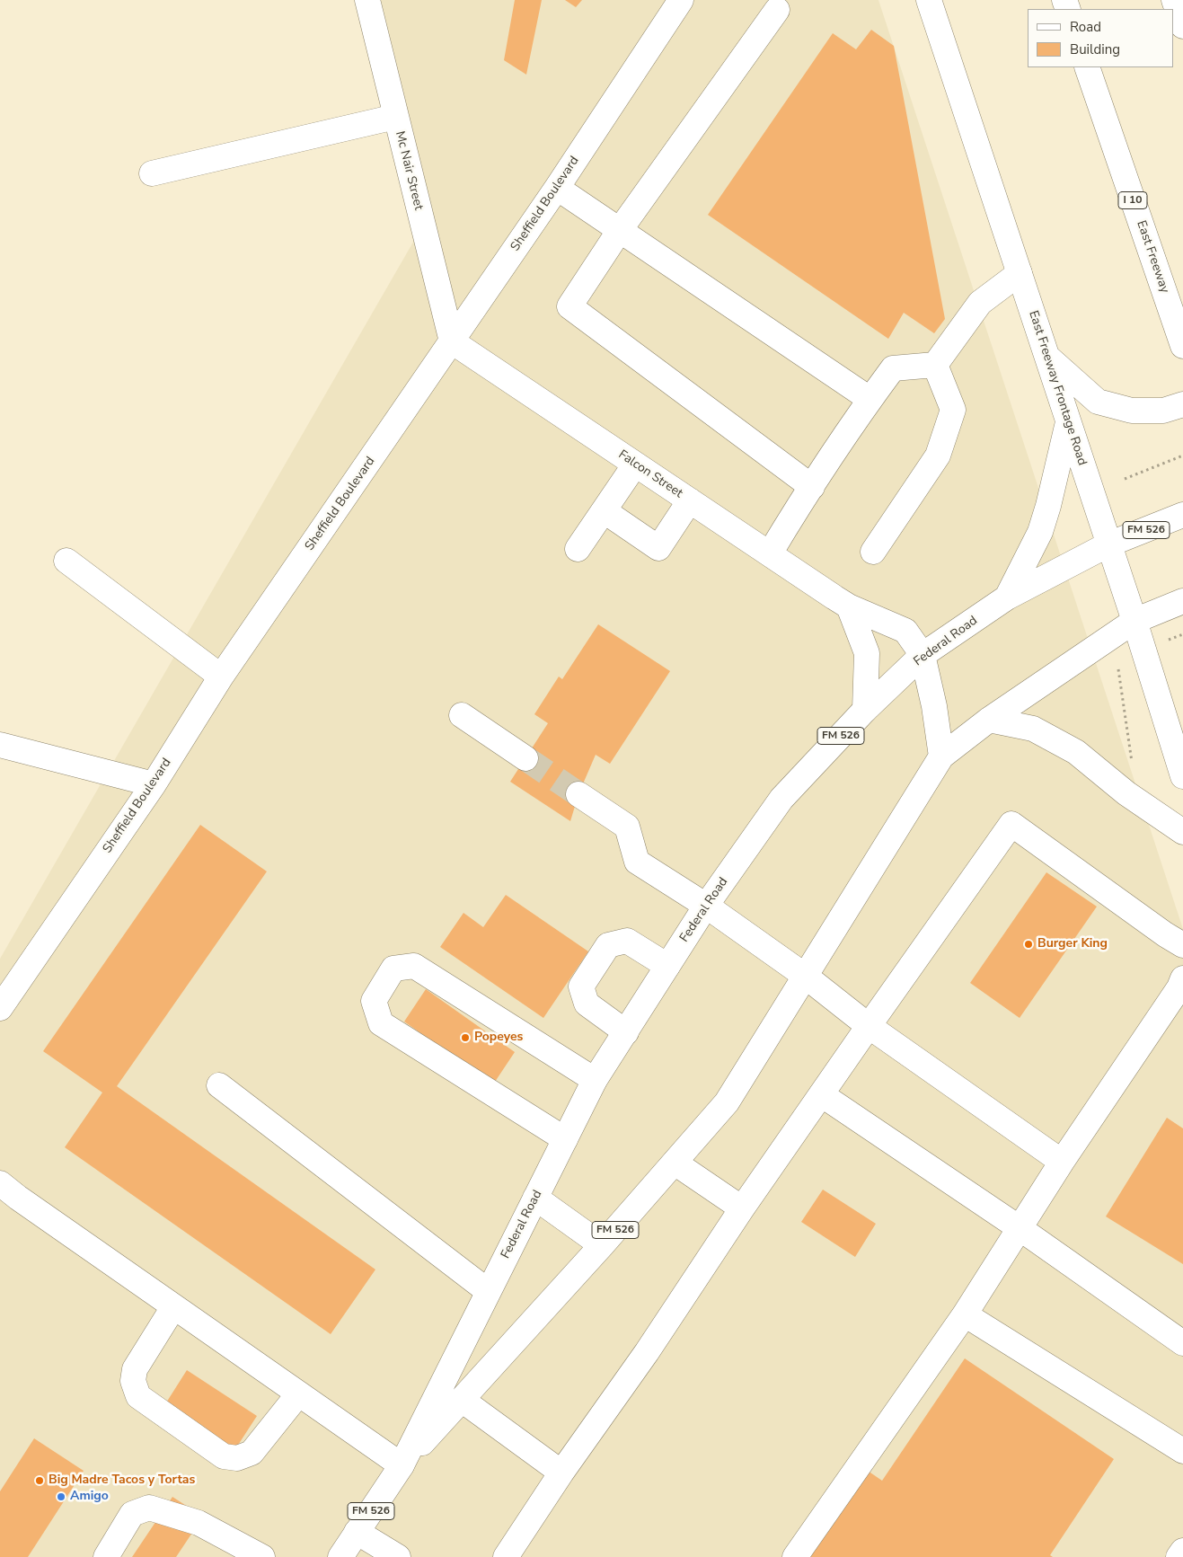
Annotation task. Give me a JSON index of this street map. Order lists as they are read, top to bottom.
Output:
{
  "streets": {
    "main road": [
      "Mc Nair Street",
      "I 10",
      "Sheffield Boulevard",
      "East Freeway",
      "East Freeway Frontage Road",
      "Falcon Street",
      "FM 526",
      "Federal Road"
    ]
  },
  "crossings": [
    ["Mc Nair Street", "Sheffield Boulevard"],
    ["Mc Nair Street", "Falcon Street"],
    ["Sheffield Boulevard", "Falcon Street"],
    ["East Freeway Frontage Road", "Federal Road"],
    ["Falcon Street", "Federal Road"]
  ],
  "places": [
    "Burger King",
    "Popeyes",
    "Big Madre Tacos y Tortas",
    "Amigo"
  ],
  "legend": ["Road", "Building"]
}
